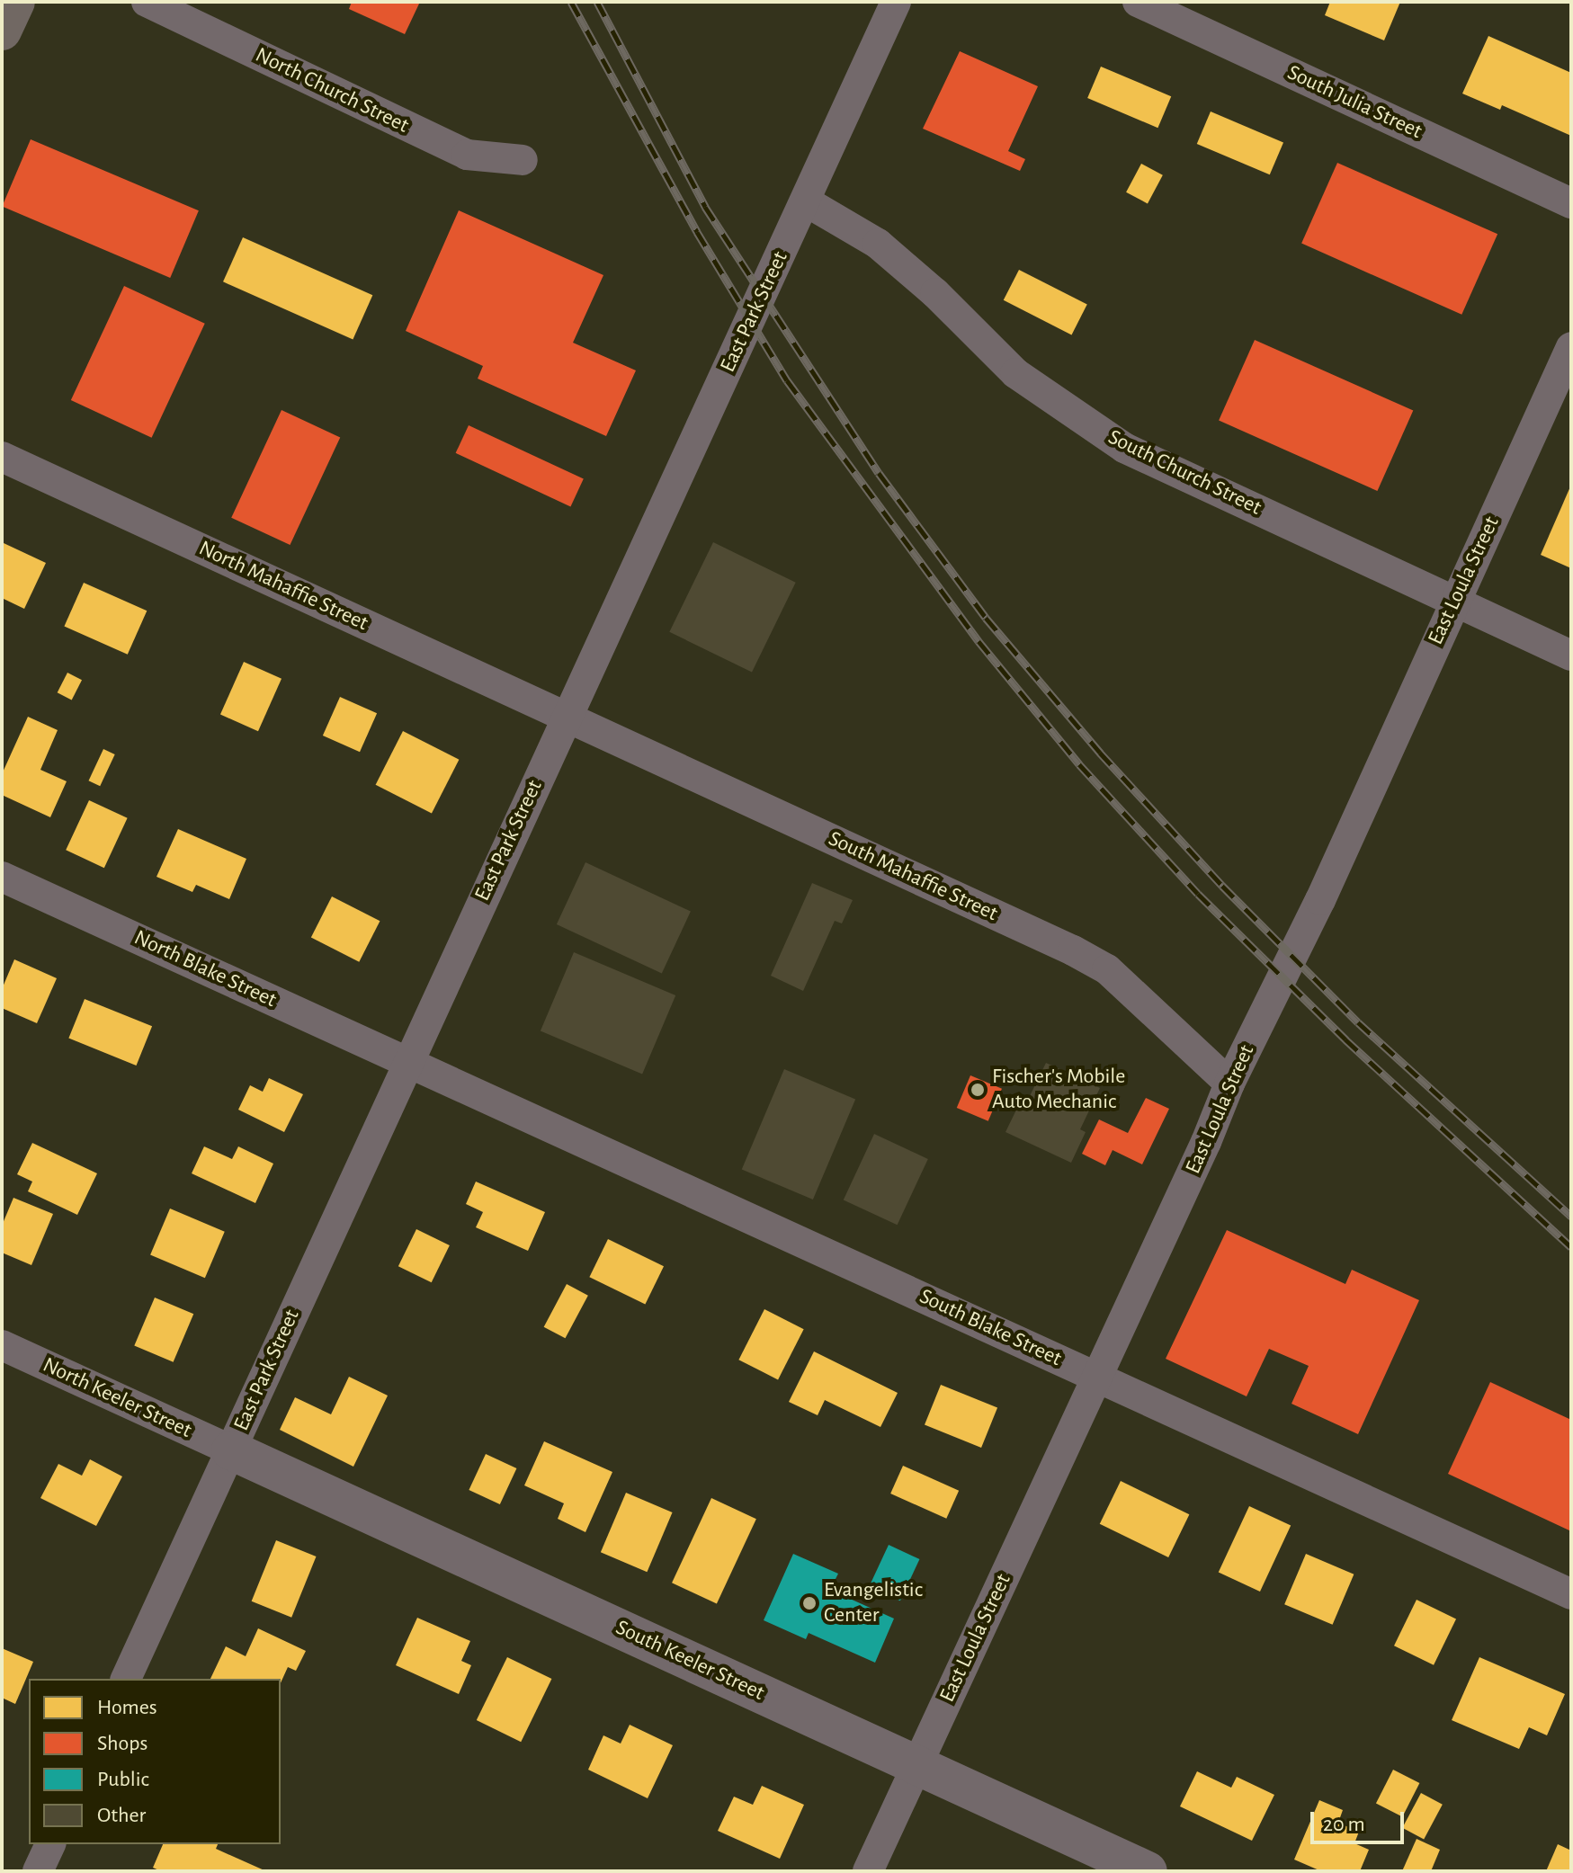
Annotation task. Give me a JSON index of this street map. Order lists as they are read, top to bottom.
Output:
{
  "streets": {
    "street": [
      "North Church Street",
      "South Julia Street",
      "East Park Street",
      "South Church Street",
      "East Loula Street",
      "North Mahaffie Street",
      "South Mahaffie Street",
      "North Blake Street",
      "South Blake Street",
      "North Keeler Street",
      "South Keeler Street"
    ]
  },
  "crossings": [
    ["East Park Street", "South Church Street"],
    ["East Park Street", "North Mahaffie Street"],
    ["East Park Street", "South Mahaffie Street"],
    ["East Park Street", "North Blake Street"],
    ["East Park Street", "South Blake Street"],
    ["East Park Street", "North Keeler Street"],
    ["East Park Street", "South Keeler Street"],
    ["South Church Street", "East Loula Street"],
    ["East Loula Street", "South Mahaffie Street"],
    ["East Loula Street", "South Blake Street"],
    ["East Loula Street", "South Keeler Street"],
    ["North Mahaffie Street", "South Mahaffie Street"],
    ["North Blake Street", "South Blake Street"],
    ["North Keeler Street", "South Keeler Street"]
  ],
  "places": ["Fischer's Mobile Auto Mechanic", "Evangelistic Center"],
  "legend": [
    "Homes",
    "Shops",
    "Public",
    "Other"
  ],
  "scale_bar": "20 m"
}
